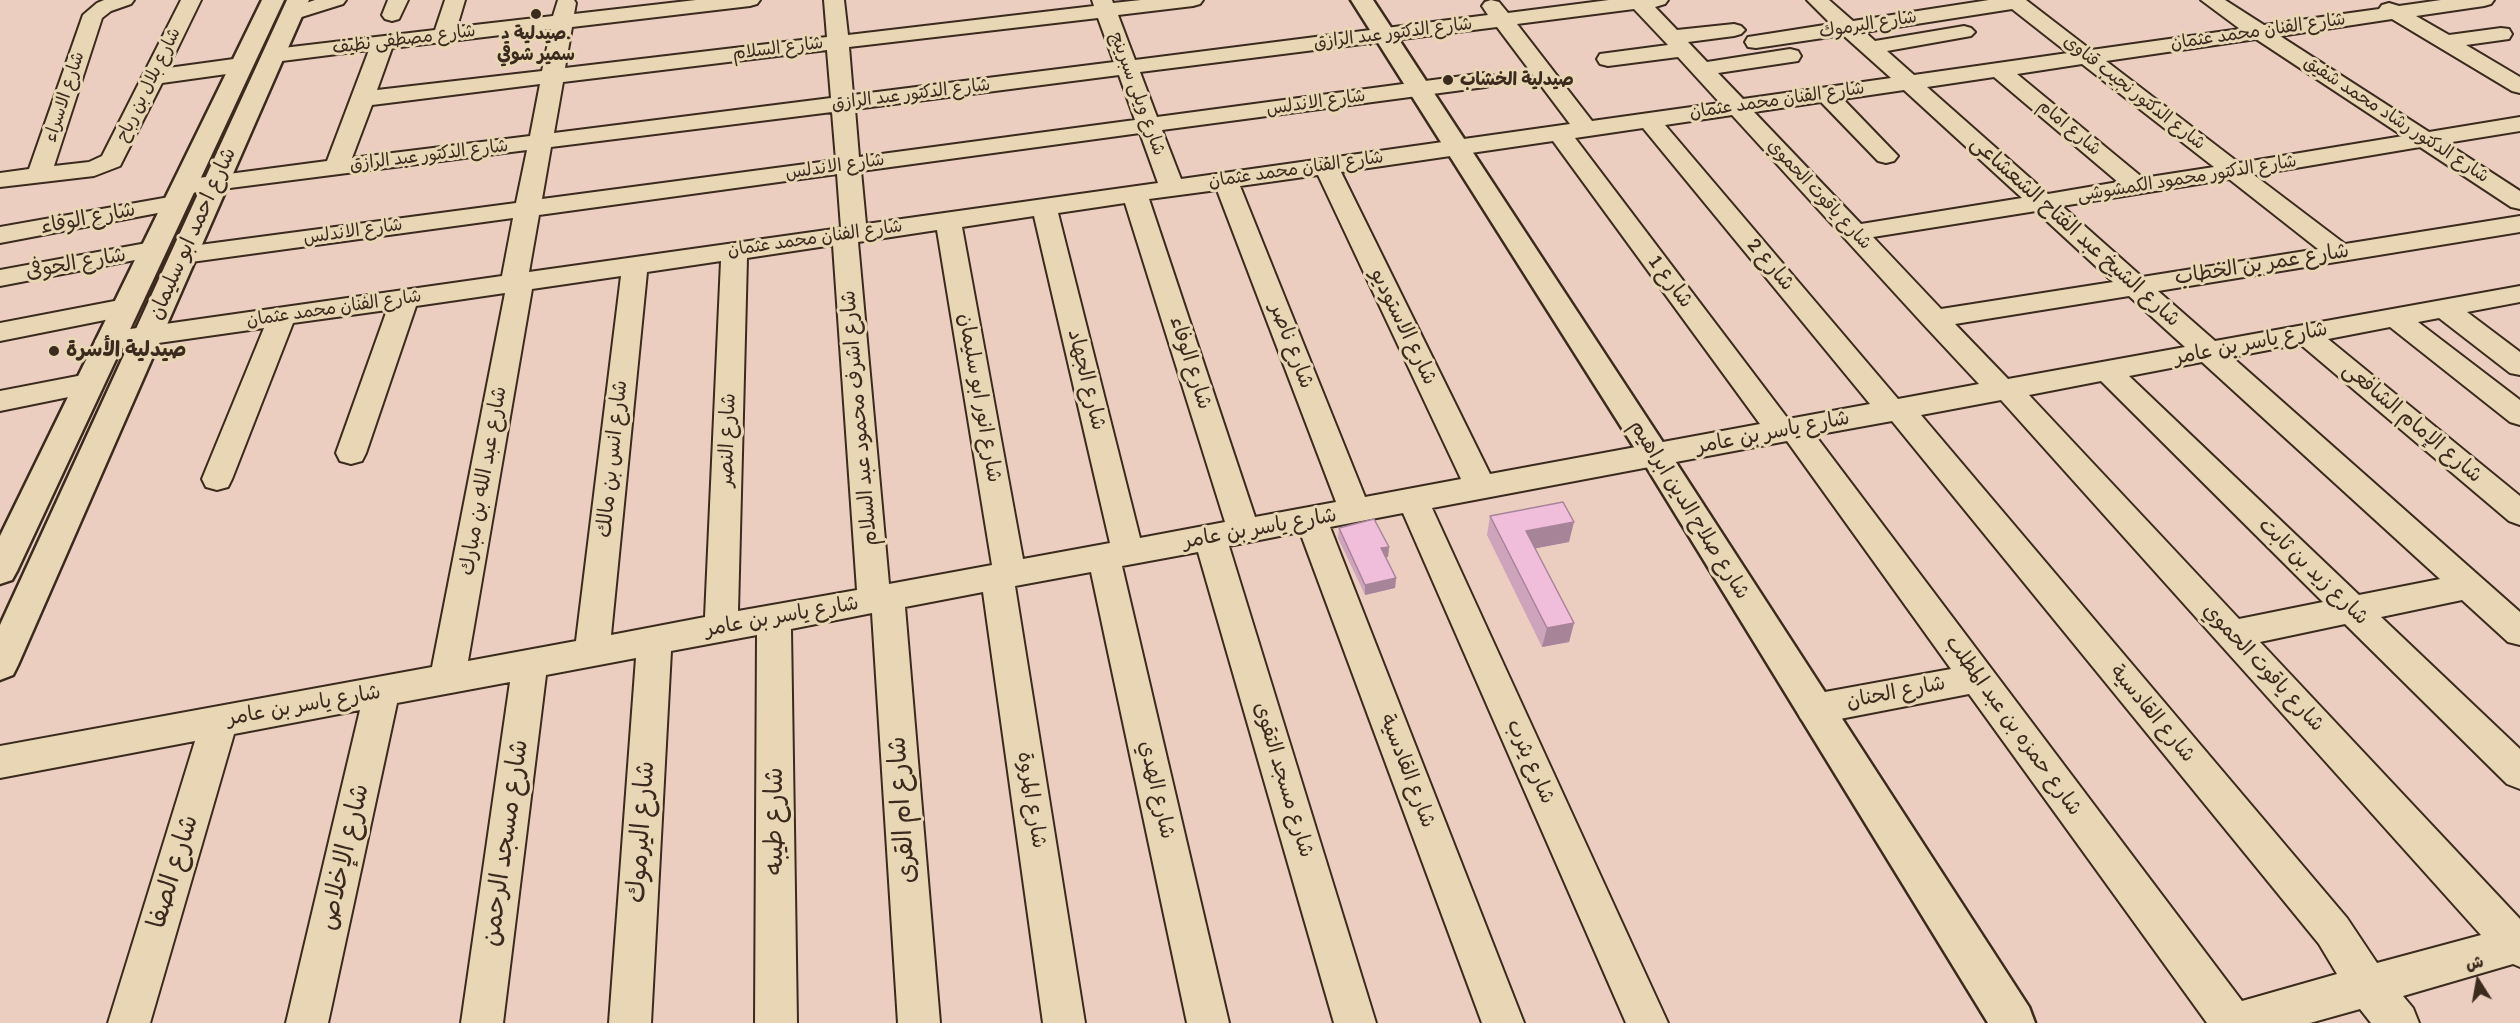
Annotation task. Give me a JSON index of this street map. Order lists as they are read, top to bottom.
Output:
{
  "streets": {
    "main road": ["شارع احمد ابو سليمان", "شارع صلاح الدين ابراهيم"],
    "street": [
      "شارع اليرموك",
      "شارع الفنان محمد عثمان",
      "شارع الدكتور عبد الرازق",
      "شارع مصطفى نظيف",
      "شارع السلام",
      "شارع بلال بن رباح",
      "شارع الدكتور نجيب قناوى",
      "شارع ويلى سبرينج",
      "شارع الاسراء",
      "شارع الاندلس",
      "شارع الدكتور رشاد محمد شفيق",
      "شارع امام",
      "شارع الدكتور محمود الكمشوشى",
      "شارع ياقوت الحموي",
      "شارع الوفاء",
      "شارع الشيخ عبد الفتاح الشعشاعى",
      "شارع الحوفى",
      "شارع 2",
      "شارع عمر بن الخطاب",
      "شارع 1",
      "شارع الاستوديو",
      "شارع ياسر بن عامر",
      "شارع ناصر",
      "شارع الجهاد",
      "شارع انور ابو سليمان",
      "شارع اشرف محمود عبد السلام",
      "شارع الإمام الشافعى",
      "شارع النصر",
      "شارع انس بن مالك",
      "شارع عبد الله بن مبارك",
      "شارع زيد بن ثابت",
      "شارع الحنان",
      "شارع القادسية",
      "شارع حمزه بن عبد المطلب",
      "شارع يثرب",
      "شارع مسجد التقوى",
      "شارع الهدي",
      "شارع المروة",
      "شارع ام القرى",
      "شارع طيبه",
      "شارع مسجد الرحمن",
      "شارع الإخلاص",
      "شارع الصفا"
    ]
  },
  "crossings": [
    ["شارع اليرموك", "شارع الدكتور نجيب قناوى"],
    ["شارع اليرموك", "شارع الشيخ عبد الفتاح الشعشاعى"],
    ["شارع اليرموك", "شارع ياسر بن عامر"],
    ["شارع الفنان محمد عثمان", "شارع الدكتور نجيب قناوى"],
    ["شارع الفنان محمد عثمان", "شارع ويلى سبرينج"],
    ["شارع الفنان محمد عثمان", "شارع الدكتور رشاد محمد شفيق"],
    ["شارع الفنان محمد عثمان", "شارع امام"],
    ["شارع الفنان محمد عثمان", "شارع ياقوت الحموي"],
    ["شارع الفنان محمد عثمان", "شارع الوفاء"],
    ["شارع الفنان محمد عثمان", "شارع الشيخ عبد الفتاح الشعشاعى"],
    ["شارع الفنان محمد عثمان", "شارع احمد ابو سليمان"],
    ["شارع الفنان محمد عثمان", "شارع 2"],
    ["شارع الفنان محمد عثمان", "شارع 1"],
    ["شارع الفنان محمد عثمان", "شارع الاستوديو"],
    ["شارع الفنان محمد عثمان", "شارع ناصر"],
    ["شارع الفنان محمد عثمان", "شارع الجهاد"],
    ["شارع الفنان محمد عثمان", "شارع انور ابو سليمان"],
    ["شارع الفنان محمد عثمان", "شارع اشرف محمود عبد السلام"],
    ["شارع الفنان محمد عثمان", "شارع النصر"],
    ["شارع الفنان محمد عثمان", "شارع انس بن مالك"],
    ["شارع الفنان محمد عثمان", "شارع عبد الله بن مبارك"],
    ["شارع الفنان محمد عثمان", "شارع صلاح الدين ابراهيم"],
    ["شارع الدكتور عبد الرازق", "شارع ويلى سبرينج"],
    ["شارع الدكتور عبد الرازق", "شارع ياقوت الحموي"],
    ["شارع الدكتور عبد الرازق", "شارع الوفاء"],
    ["شارع الدكتور عبد الرازق", "شارع احمد ابو سليمان"],
    ["شارع الدكتور عبد الرازق", "شارع اشرف محمود عبد السلام"],
    ["شارع الدكتور عبد الرازق", "شارع عبد الله بن مبارك"],
    ["شارع الدكتور عبد الرازق", "شارع صلاح الدين ابراهيم"],
    ["شارع مصطفى نظيف", "شارع احمد ابو سليمان"],
    ["شارع مصطفى نظيف", "شارع عبد الله بن مبارك"],
    ["شارع السلام", "شارع ويلى سبرينج"],
    ["شارع السلام", "شارع اشرف محمود عبد السلام"],
    ["شارع السلام", "شارع عبد الله بن مبارك"],
    ["شارع بلال بن رباح", "شارع الاسراء"],
    ["شارع الدكتور نجيب قناوى", "شارع الدكتور محمود الكمشوشى"],
    ["شارع الدكتور نجيب قناوى", "شارع عمر بن الخطاب"],
    ["شارع ويلى سبرينج", "شارع الاندلس"],
    ["شارع الاندلس", "شارع احمد ابو سليمان"],
    ["شارع الاندلس", "شارع اشرف محمود عبد السلام"],
    ["شارع الاندلس", "شارع عبد الله بن مبارك"],
    ["شارع الاندلس", "شارع صلاح الدين ابراهيم"],
    ["شارع الدكتور رشاد محمد شفيق", "شارع الدكتور محمود الكمشوشى"],
    ["شارع امام", "شارع الدكتور محمود الكمشوشى"],
    ["شارع الدكتور محمود الكمشوشى", "شارع ياقوت الحموي"],
    ["شارع الدكتور محمود الكمشوشى", "شارع الشيخ عبد الفتاح الشعشاعى"],
    ["شارع ياقوت الحموي", "شارع عمر بن الخطاب"],
    ["شارع ياقوت الحموي", "شارع ياسر بن عامر"],
    ["شارع الوفاء", "شارع احمد ابو سليمان"],
    ["شارع الوفاء", "شارع ياسر بن عامر"],
    ["شارع الوفاء", "شارع مسجد التقوى"],
    ["شارع الشيخ عبد الفتاح الشعشاعى", "شارع عمر بن الخطاب"],
    ["شارع الشيخ عبد الفتاح الشعشاعى", "شارع ياسر بن عامر"],
    ["شارع احمد ابو سليمان", "شارع الحوفى"],
    ["شارع 2", "شارع ياسر بن عامر"],
    ["شارع 2", "شارع القادسية"],
    ["شارع 1", "شارع ياسر بن عامر"],
    ["شارع 1", "شارع حمزه بن عبد المطلب"],
    ["شارع الاستوديو", "شارع ياسر بن عامر"],
    ["شارع ياسر بن عامر", "شارع ناصر"],
    ["شارع ياسر بن عامر", "شارع الجهاد"],
    ["شارع ياسر بن عامر", "شارع انور ابو سليمان"],
    ["شارع ياسر بن عامر", "شارع اشرف محمود عبد السلام"],
    ["شارع ياسر بن عامر", "شارع الإمام الشافعى"],
    ["شارع ياسر بن عامر", "شارع النصر"],
    ["شارع ياسر بن عامر", "شارع انس بن مالك"],
    ["شارع ياسر بن عامر", "شارع عبد الله بن مبارك"],
    ["شارع ياسر بن عامر", "شارع صلاح الدين ابراهيم"],
    ["شارع ياسر بن عامر", "شارع زيد بن ثابت"],
    ["شارع ياسر بن عامر", "شارع القادسية"],
    ["شارع ياسر بن عامر", "شارع حمزه بن عبد المطلب"],
    ["شارع ياسر بن عامر", "شارع يثرب"],
    ["شارع ياسر بن عامر", "شارع مسجد التقوى"],
    ["شارع ياسر بن عامر", "شارع الهدي"],
    ["شارع ياسر بن عامر", "شارع المروة"],
    ["شارع ياسر بن عامر", "شارع ام القرى"],
    ["شارع ياسر بن عامر", "شارع طيبه"],
    ["شارع ياسر بن عامر", "شارع مسجد الرحمن"],
    ["شارع ياسر بن عامر", "شارع الإخلاص"],
    ["شارع ياسر بن عامر", "شارع الصفا"],
    ["شارع الجهاد", "شارع الهدي"],
    ["شارع انور ابو سليمان", "شارع المروة"],
    ["شارع اشرف محمود عبد السلام", "شارع ام القرى"],
    ["شارع صلاح الدين ابراهيم", "شارع الحنان"],
    ["شارع الحنان", "شارع حمزه بن عبد المطلب"]
  ],
  "places": ["صيدلية د. سمير شوقي", "صيدلية الخشاب", "صيدلية الأسرة"],
  "north": "top"
}
